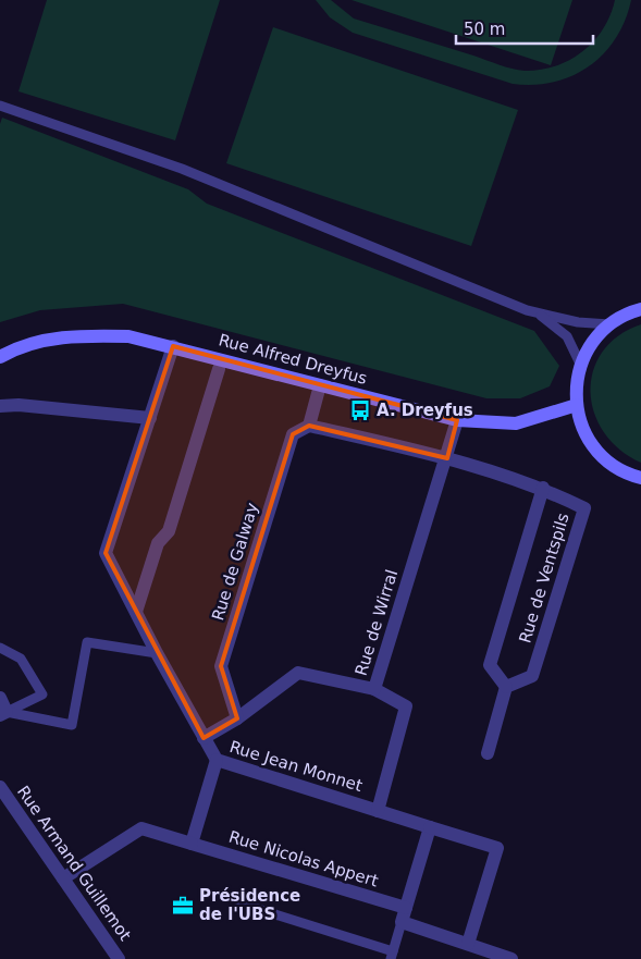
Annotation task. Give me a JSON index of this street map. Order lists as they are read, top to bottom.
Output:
{
  "streets": {
    "main road": ["Rue Alfred Dreyfus"],
    "street": [
      "Rue de Galway",
      "Rue de Ventspils",
      "Rue de Wirral",
      "Rue Jean Monnet",
      "Rue Nicolas Appert",
      "Rue Armand Guillemot"
    ]
  },
  "crossings": [
    ["Rue Alfred Dreyfus", "Rue de Wirral"],
    ["Rue Alfred Dreyfus", "Rue Jean Monnet"],
    ["Rue de Galway", "Rue de Ventspils"],
    ["Rue de Galway", "Rue de Wirral"],
    ["Rue de Ventspils", "Rue de Wirral"],
    ["Rue Nicolas Appert", "Rue Armand Guillemot"]
  ],
  "places": {
    "bus stop": ["A. Dreyfus"],
    "office": ["Présidence de l'UBS"]
  },
  "scale_bar": "50 m"
}
